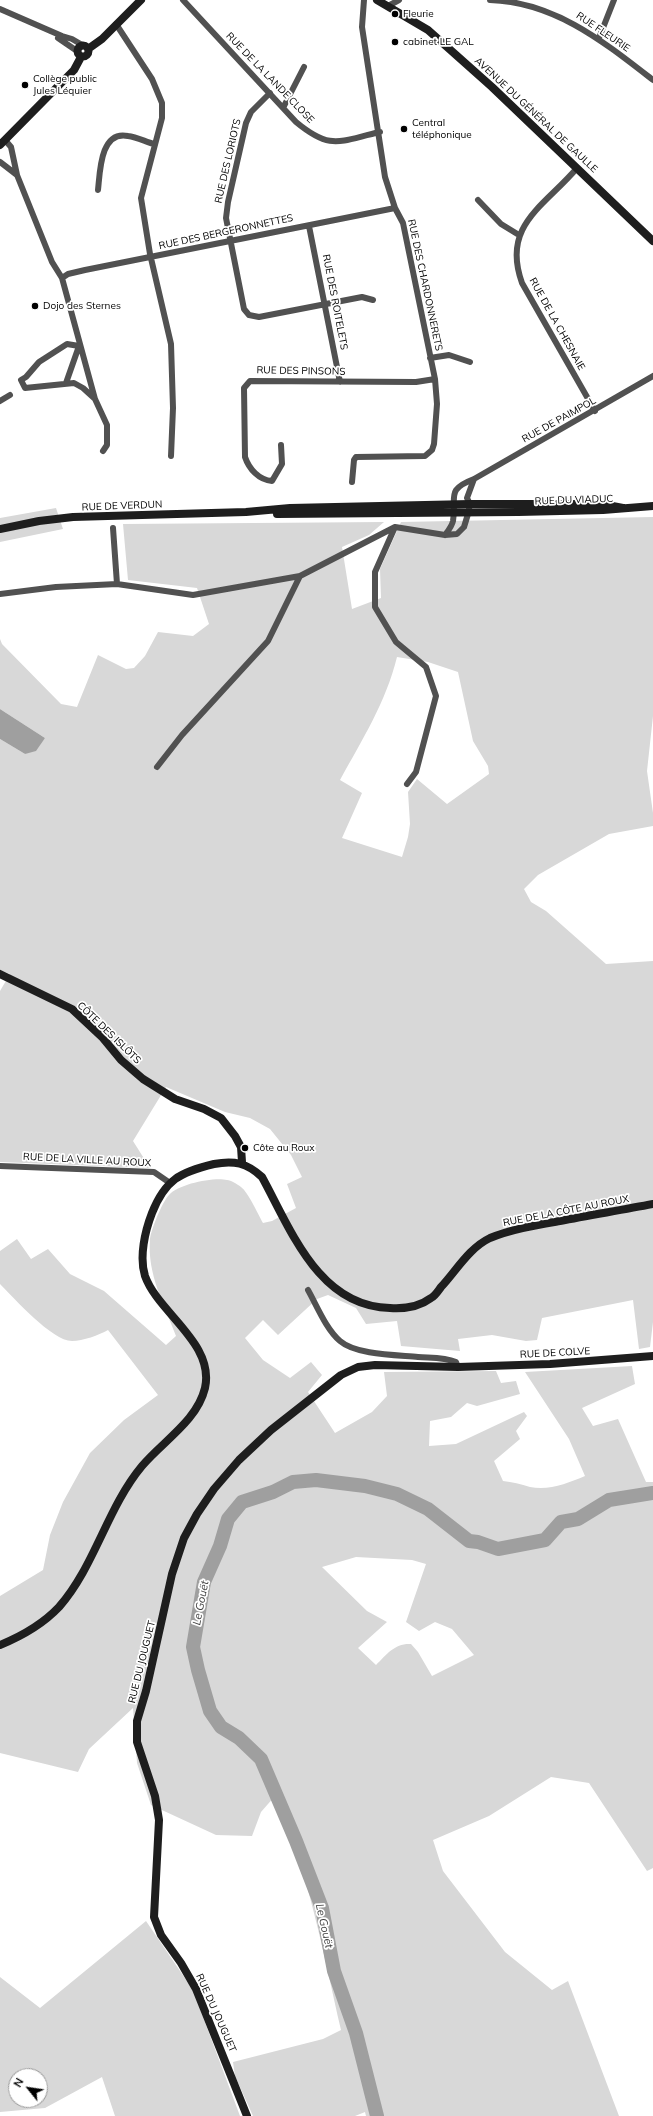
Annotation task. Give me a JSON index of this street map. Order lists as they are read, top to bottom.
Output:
{
  "streets": {
    "street": [
      "RUE FLEURIE",
      "RUE DE LA LANDE CLOSE",
      "AVENUE DU GÉNÉRAL DE GAULLE",
      "RUE DES LORIOTS",
      "RUE DES BERGERONNETTES",
      "RUE DES CHARDONNERETS",
      "RUE DES ROITELETS",
      "RUE DE LA CHESNAIE",
      "RUE DES PINSONS",
      "RUE DE PAIMPOL",
      "RUE DU VIADUC",
      "RUE DE VERDUN",
      "CÔTE DES ISLÔTS",
      "RUE DE LA VILLE AU ROUX",
      "RUE DE LA CÔTE AU ROUX",
      "RUE DE COLVE",
      "RUE DU JOUGUET"
    ]
  },
  "crossings": [
    ["RUE DE LA LANDE CLOSE", "RUE DES LORIOTS"],
    ["RUE DE LA LANDE CLOSE", "RUE DES CHARDONNERETS"],
    ["AVENUE DU GÉNÉRAL DE GAULLE", "RUE DE LA CHESNAIE"],
    ["RUE DES LORIOTS", "RUE DES BERGERONNETTES"],
    ["RUE DES LORIOTS", "RUE DES ROITELETS"],
    ["RUE DES BERGERONNETTES", "RUE DES CHARDONNERETS"],
    ["RUE DES BERGERONNETTES", "RUE DES ROITELETS"],
    ["RUE DES CHARDONNERETS", "RUE DES PINSONS"],
    ["RUE DES ROITELETS", "RUE DES PINSONS"],
    ["RUE DE LA CHESNAIE", "RUE DE PAIMPOL"],
    ["RUE DE PAIMPOL", "RUE DE VERDUN"],
    ["RUE DU VIADUC", "RUE DE VERDUN"],
    ["CÔTE DES ISLÔTS", "RUE DE LA CÔTE AU ROUX"],
    ["RUE DE COLVE", "RUE DU JOUGUET"]
  ],
  "water": ["Le Gouët"],
  "places": [
    "Fleurie",
    "cabinet LE GAL",
    "Collège public Jules Léquier",
    "Central téléphonique",
    "Dojo des Sternes",
    "Côte au Roux"
  ],
  "north": "top left"
}
